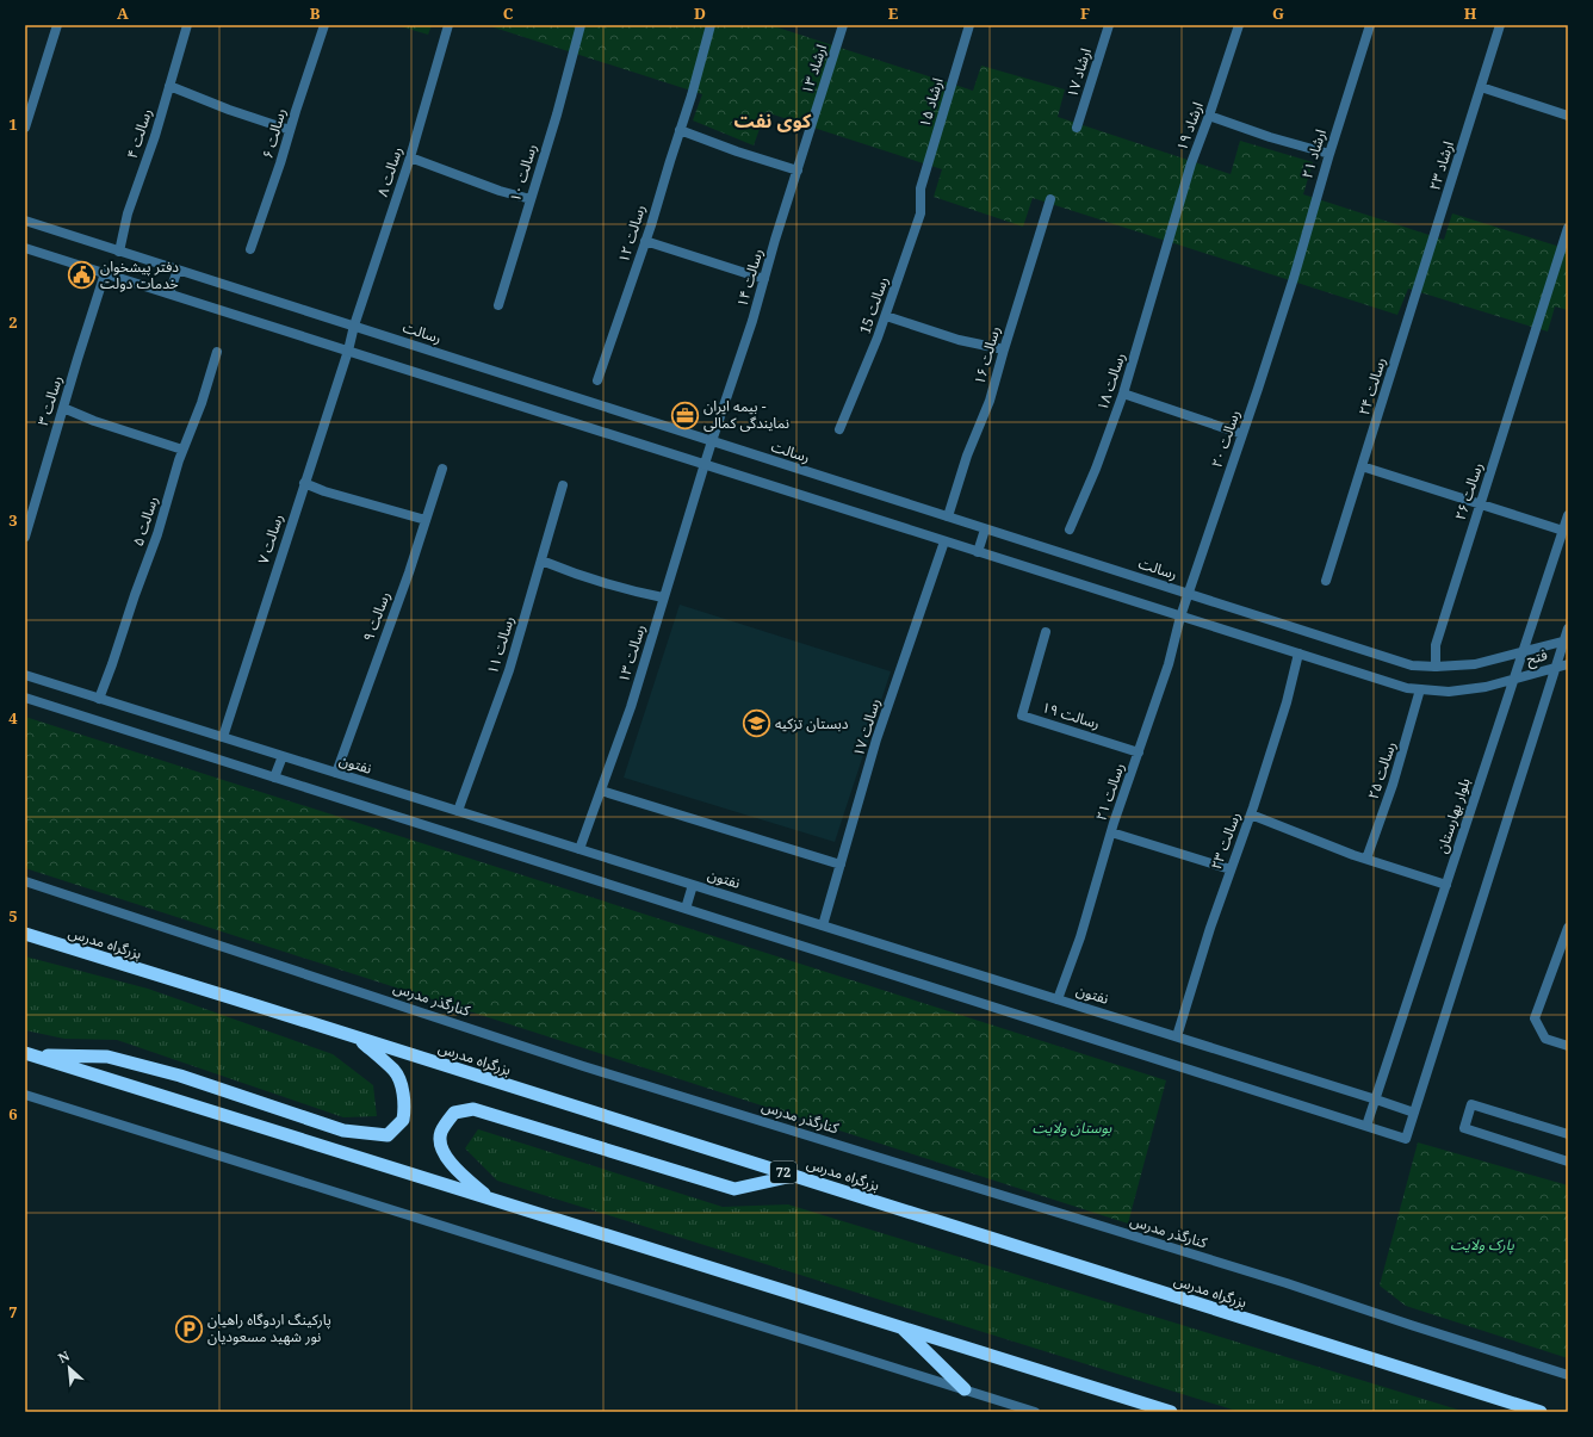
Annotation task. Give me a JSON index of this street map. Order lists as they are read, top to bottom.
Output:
{
  "streets": {
    "highway": ["بزرگراه مدرس", "72"],
    "street": [
      "ارشاد ۱۳",
      "ارشاد ۱۷",
      "ارشاد ۱۵",
      "ارشاد ۱۹",
      "رسالت ۴",
      "رسالت ۶",
      "ارشاد ۲۱",
      "ارشاد ۲۳",
      "رسالت ۸",
      "رسالت ۱۰",
      "رسالت ۱۲",
      "رسالت ۱۴",
      "رسالت 15",
      "رسالت",
      "رسالت ۱۶",
      "رسالت ۱۸",
      "رسالت ۲۴",
      "رسالت ۳",
      "رسالت ٢٠",
      "رسالت ۲۶",
      "رسالت ۵",
      "رسالت ۷",
      "رسالت ۹",
      "رسالت ۱۱",
      "رسالت ۱۳",
      "فتح",
      "رسالت ۱۹",
      "رسالت ۱۷",
      "نفتون",
      "رسالت ۲۵",
      "رسالت ۲۱",
      "بلوار بهارستان",
      "رسالت ۲۳",
      "کنارگذر مدرس"
    ]
  },
  "crossings": [
    ["ارشاد ۱۳", "رسالت ۱۴"],
    ["ارشاد ۱۵", "رسالت 15"],
    ["ارشاد ۱۹", "رسالت ۱۸"],
    ["رسالت ۴", "رسالت"],
    ["ارشاد ۲۱", "رسالت ٢٠"],
    ["ارشاد ۲۳", "رسالت ۲۴"],
    ["رسالت ۸", "رسالت"],
    ["رسالت ۸", "رسالت ۷"],
    ["رسالت ۱۴", "رسالت"],
    ["رسالت ۱۴", "رسالت ۱۳"],
    ["رسالت", "رسالت ۱۶"],
    ["رسالت", "رسالت ٢٠"],
    ["رسالت", "رسالت ۲۶"],
    ["رسالت", "فتح"],
    ["رسالت", "رسالت ۲۱"],
    ["رسالت", "بلوار بهارستان"],
    ["رسالت ٢٠", "رسالت ۲۱"],
    ["رسالت ۵", "نفتون"],
    ["رسالت ۷", "نفتون"],
    ["رسالت ۹", "نفتون"],
    ["رسالت ۱۱", "نفتون"],
    ["رسالت ۱۳", "نفتون"],
    ["فتح", "بلوار بهارستان"],
    ["رسالت ۱۹", "رسالت ۲۱"],
    ["رسالت ۱۷", "نفتون"],
    ["نفتون", "رسالت ۲۱"],
    ["نفتون", "بلوار بهارستان"],
    ["نفتون", "رسالت ۲۳"]
  ],
  "districts": ["کوی نفت"],
  "parks": ["بوستان ولایت", "پارک ولایت"],
  "places": {
    "public building": ["دفتر پیشخوان خدمات دولت"],
    "office": ["بیمه ایران - نمایندگى کمالى"],
    "school or university": ["دبستان تزکیه"],
    "parking": ["پارکینگ اردوگاه راهیان نور شهید مسعودیان"]
  },
  "north": "top left",
  "grid": {
    "columns": [
      "A",
      "B",
      "C",
      "D",
      "E",
      "F",
      "G",
      "H"
    ],
    "rows": [
      "1",
      "2",
      "3",
      "4",
      "5",
      "6",
      "7"
    ]
  }
}
